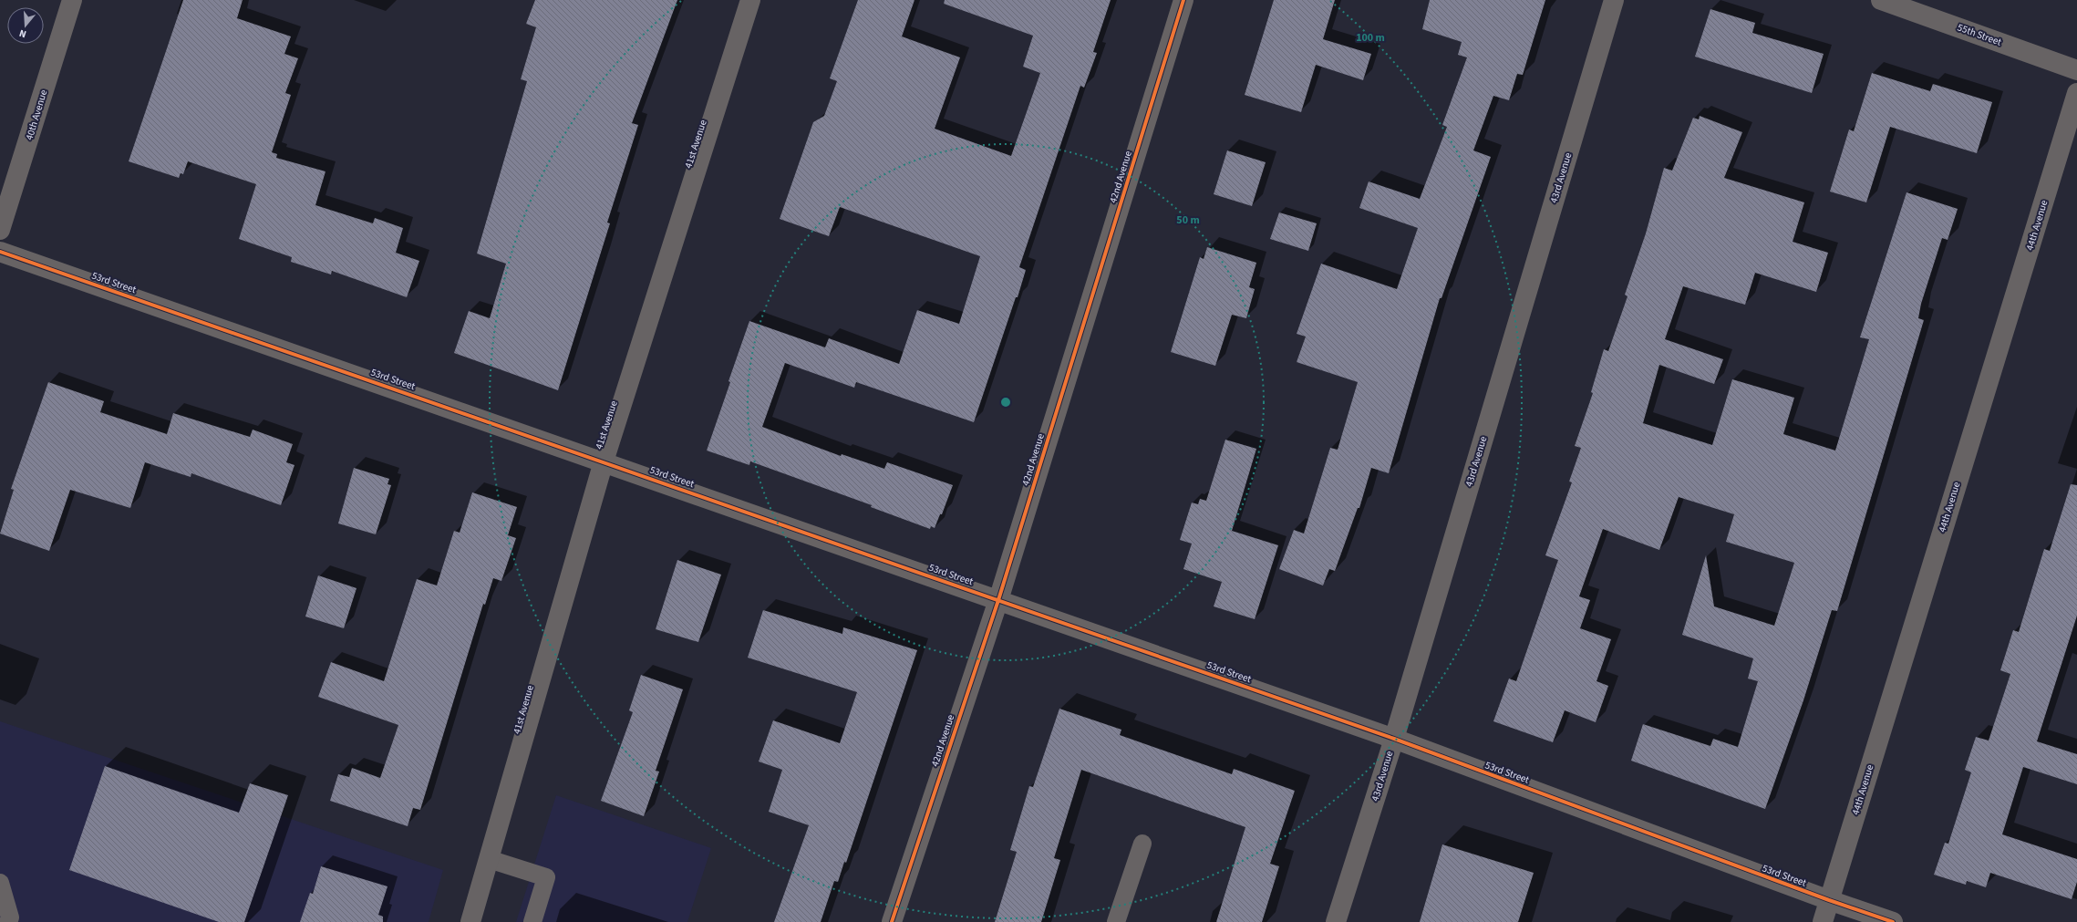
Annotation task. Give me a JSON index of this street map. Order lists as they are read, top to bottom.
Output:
{
  "streets": {
    "street": [
      "55th Street",
      "40th Avenue",
      "41st Avenue",
      "42nd Avenue",
      "43rd Avenue",
      "44th Avenue",
      "53rd Street"
    ]
  },
  "crossings": [
    ["41st Avenue", "53rd Street"],
    ["42nd Avenue", "53rd Street"],
    ["43rd Avenue", "53rd Street"],
    ["44th Avenue", "53rd Street"]
  ],
  "north": "bottom",
  "rings": ["100 m", "50 m"]
}
